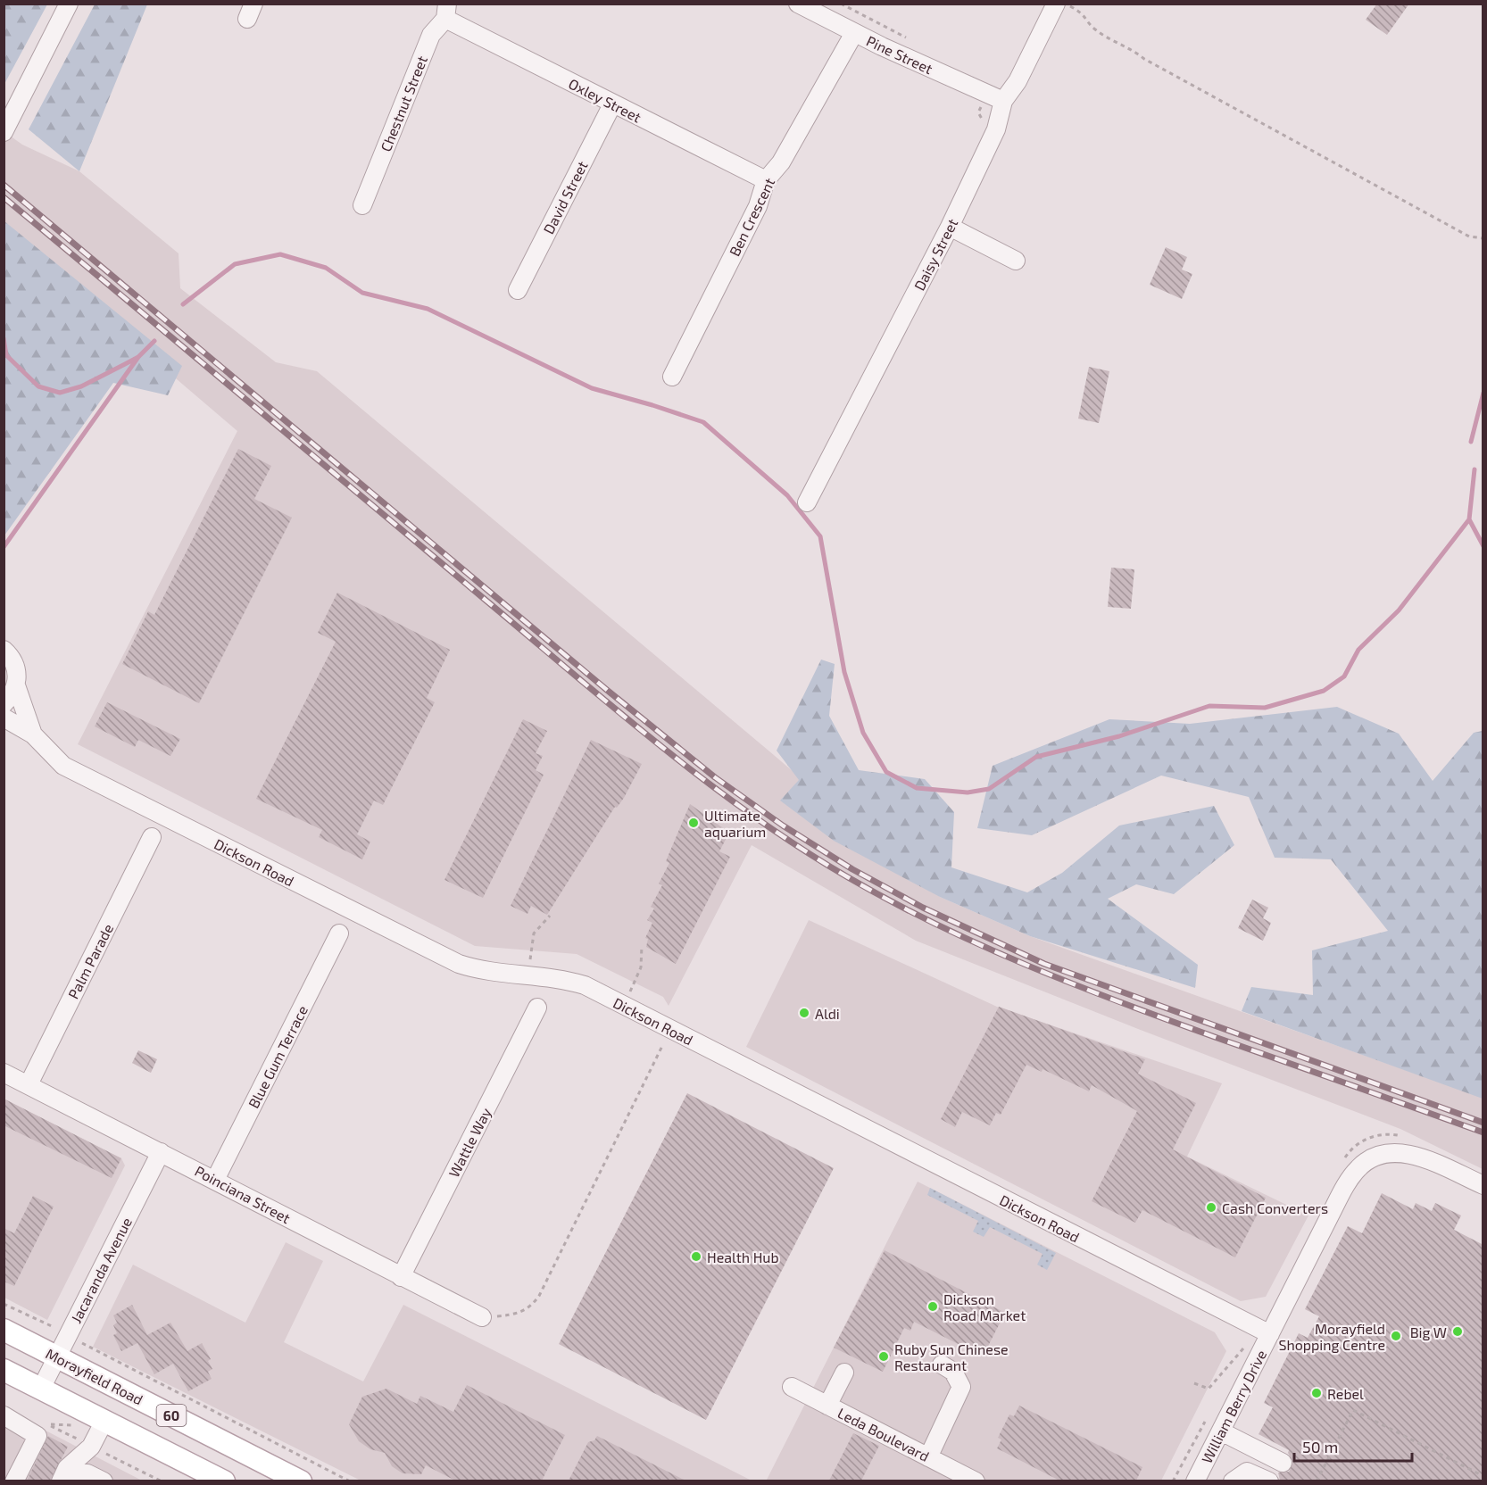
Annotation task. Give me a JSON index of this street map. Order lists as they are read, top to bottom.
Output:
{
  "streets": {
    "main road": ["Morayfield Road", "60"],
    "street": [
      "Pine Street",
      "Oxley Street",
      "Chestnut Street",
      "David Street",
      "Ben Crescent",
      "Daisy Street",
      "Dickson Road",
      "Palm Parade",
      "Blue Gum Terrace",
      "Wattle Way",
      "Poinciana Street",
      "Jacaranda Avenue",
      "William Berry Drive",
      "Leda Boulevard"
    ]
  },
  "crossings": [
    ["Pine Street", "Ben Crescent"],
    ["Pine Street", "Daisy Street"],
    ["Oxley Street", "Chestnut Street"],
    ["Oxley Street", "David Street"],
    ["Oxley Street", "Ben Crescent"],
    ["Dickson Road", "William Berry Drive"],
    ["Palm Parade", "Poinciana Street"],
    ["Blue Gum Terrace", "Poinciana Street"],
    ["Wattle Way", "Poinciana Street"],
    ["Poinciana Street", "Jacaranda Avenue"],
    ["Jacaranda Avenue", "Morayfield Road"],
    ["Jacaranda Avenue", "60"]
  ],
  "places": [
    "Ultimate aquarium",
    "Aldi",
    "Cash Converters",
    "Health Hub",
    "Dickson Road Market",
    "Big W",
    "Morayfield Shopping Centre",
    "Ruby Sun Chinese Restaurant",
    "Rebel"
  ],
  "scale_bar": "50 m"
}
